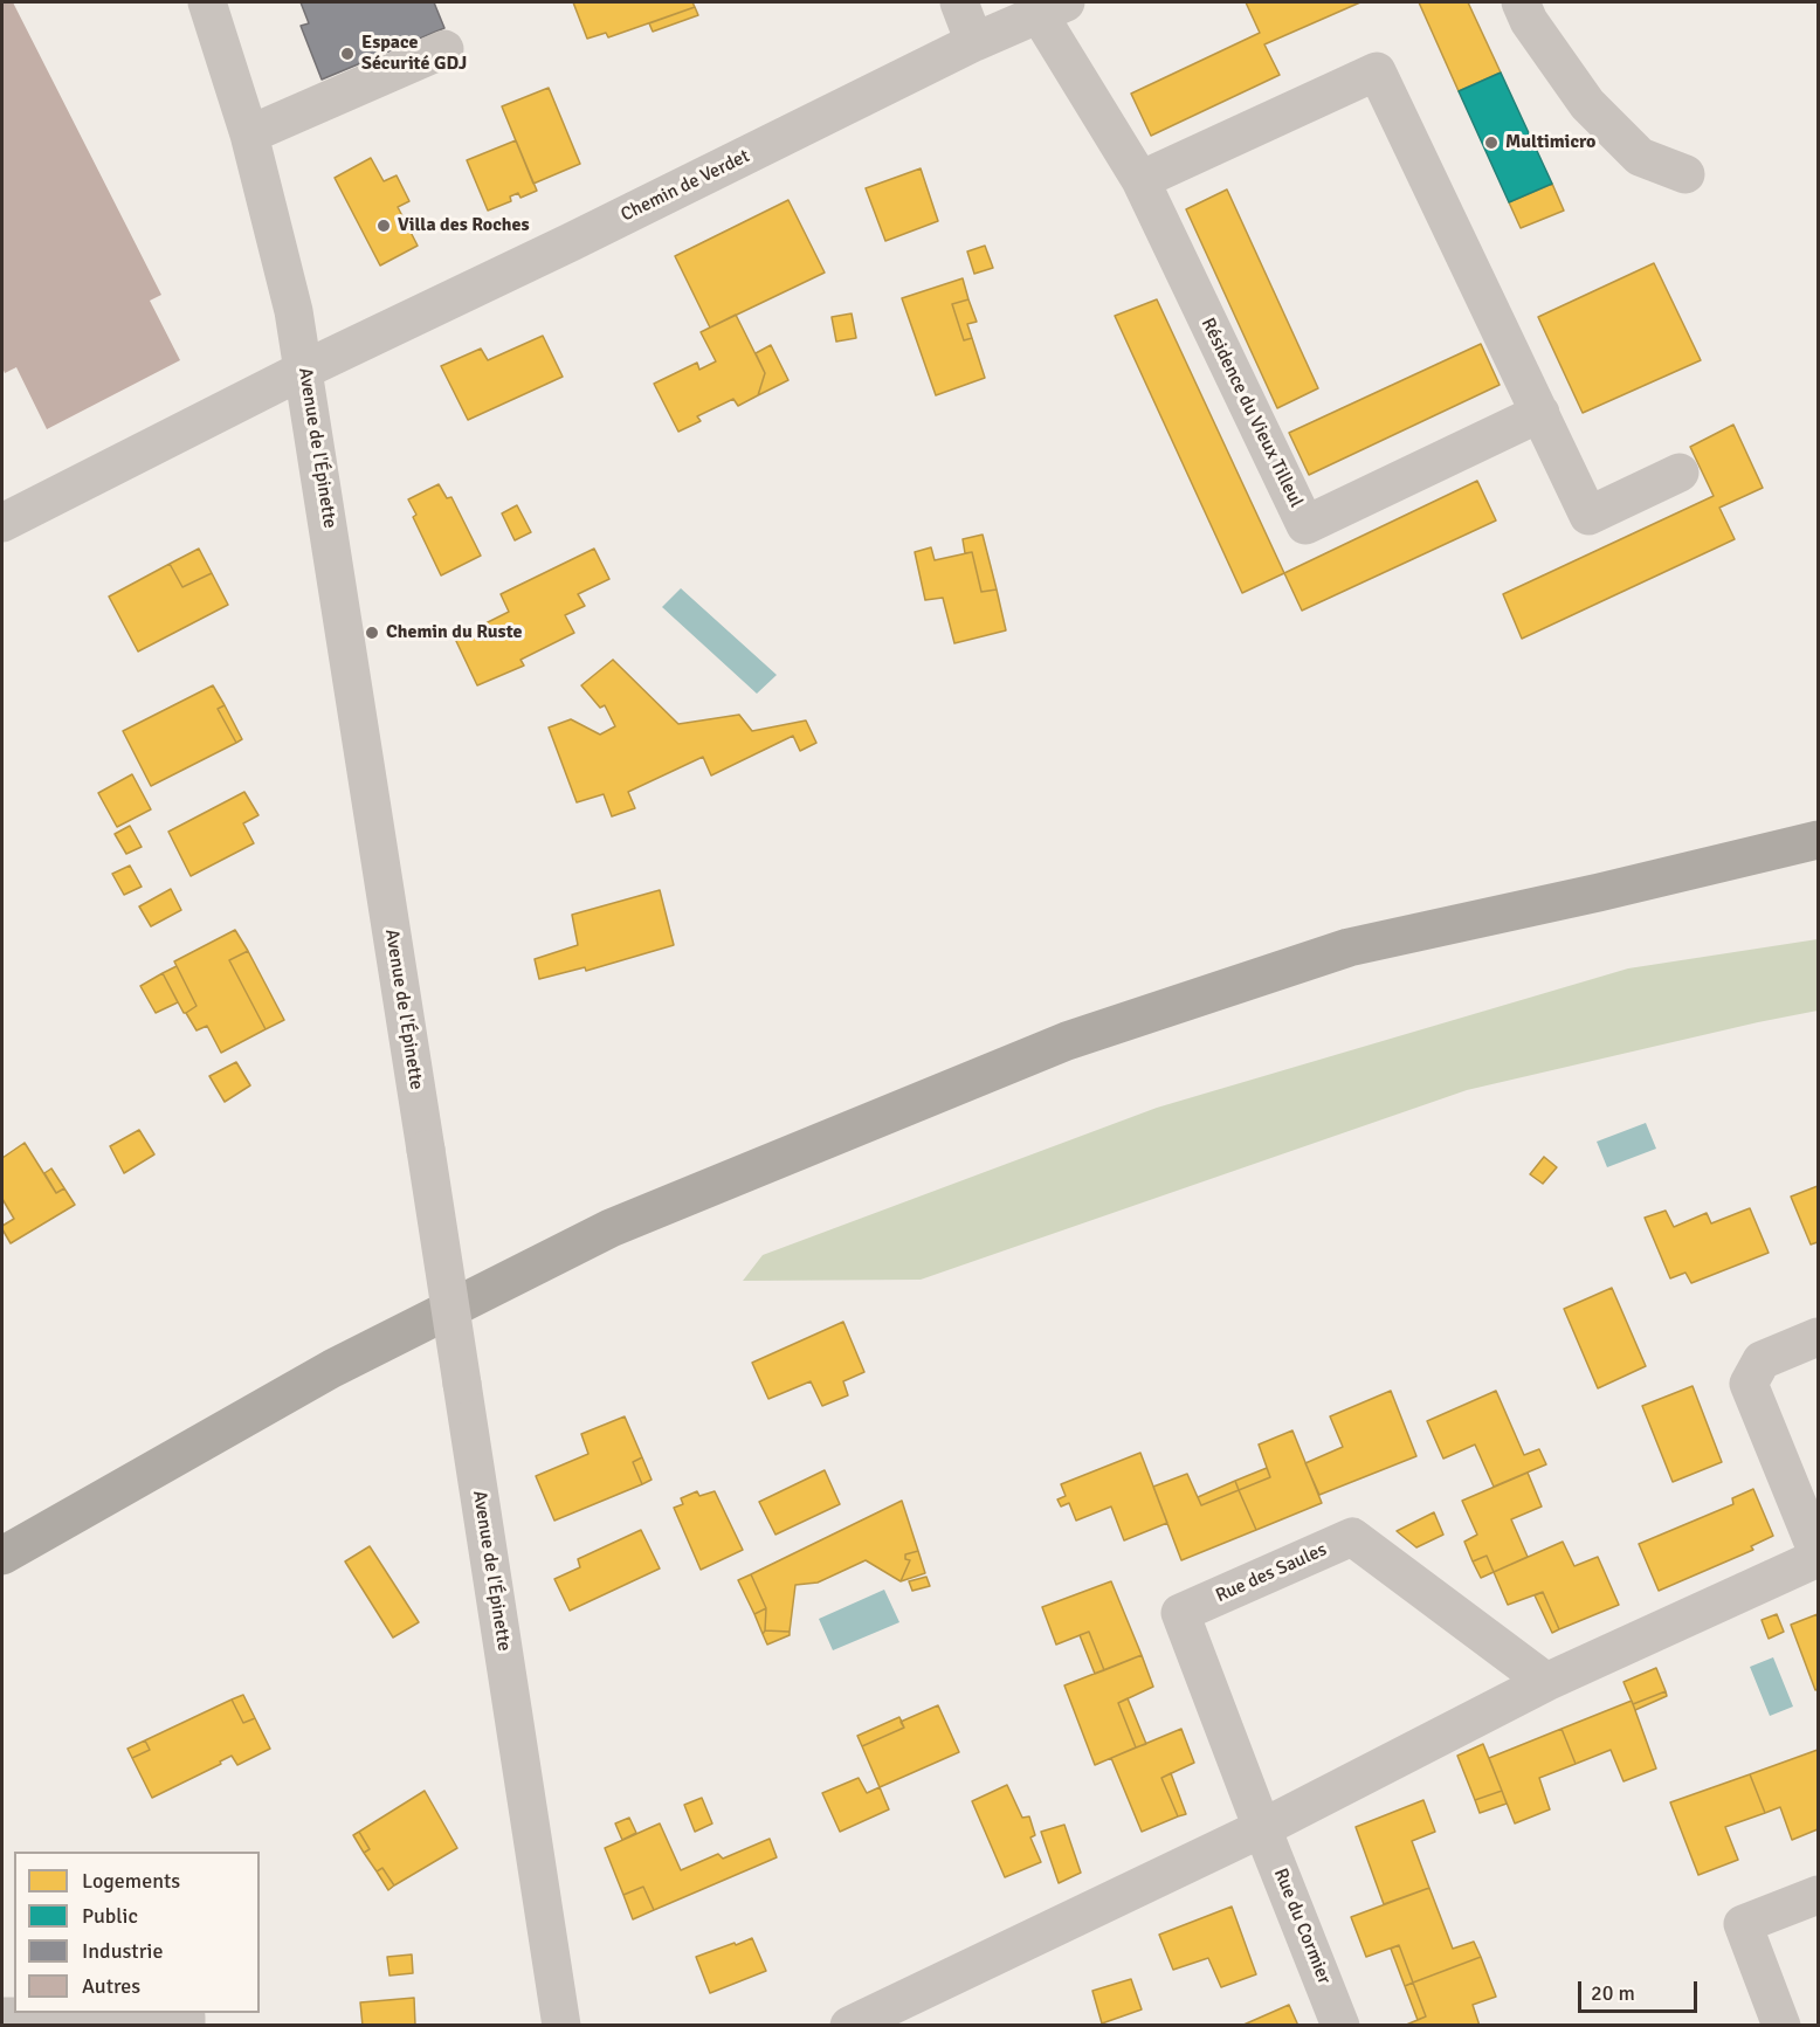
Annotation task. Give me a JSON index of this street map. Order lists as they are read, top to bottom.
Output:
{
  "streets": {
    "street": [
      "Chemin de Verdet",
      "Résidence du Vieux Tilleul",
      "Avenue de l'Épinette",
      "Rue des Saules",
      "Rue du Cormier"
    ]
  },
  "crossings": [
    ["Chemin de Verdet", "Résidence du Vieux Tilleul"],
    ["Chemin de Verdet", "Avenue de l'Épinette"],
    ["Rue des Saules", "Rue du Cormier"]
  ],
  "places": [
    "Espace Sécurité GDJ",
    "Multimicro",
    "Villa des Roches",
    "Chemin du Ruste"
  ],
  "legend": [
    "Logements",
    "Public",
    "Industrie",
    "Autres"
  ],
  "scale_bar": "20 m"
}
